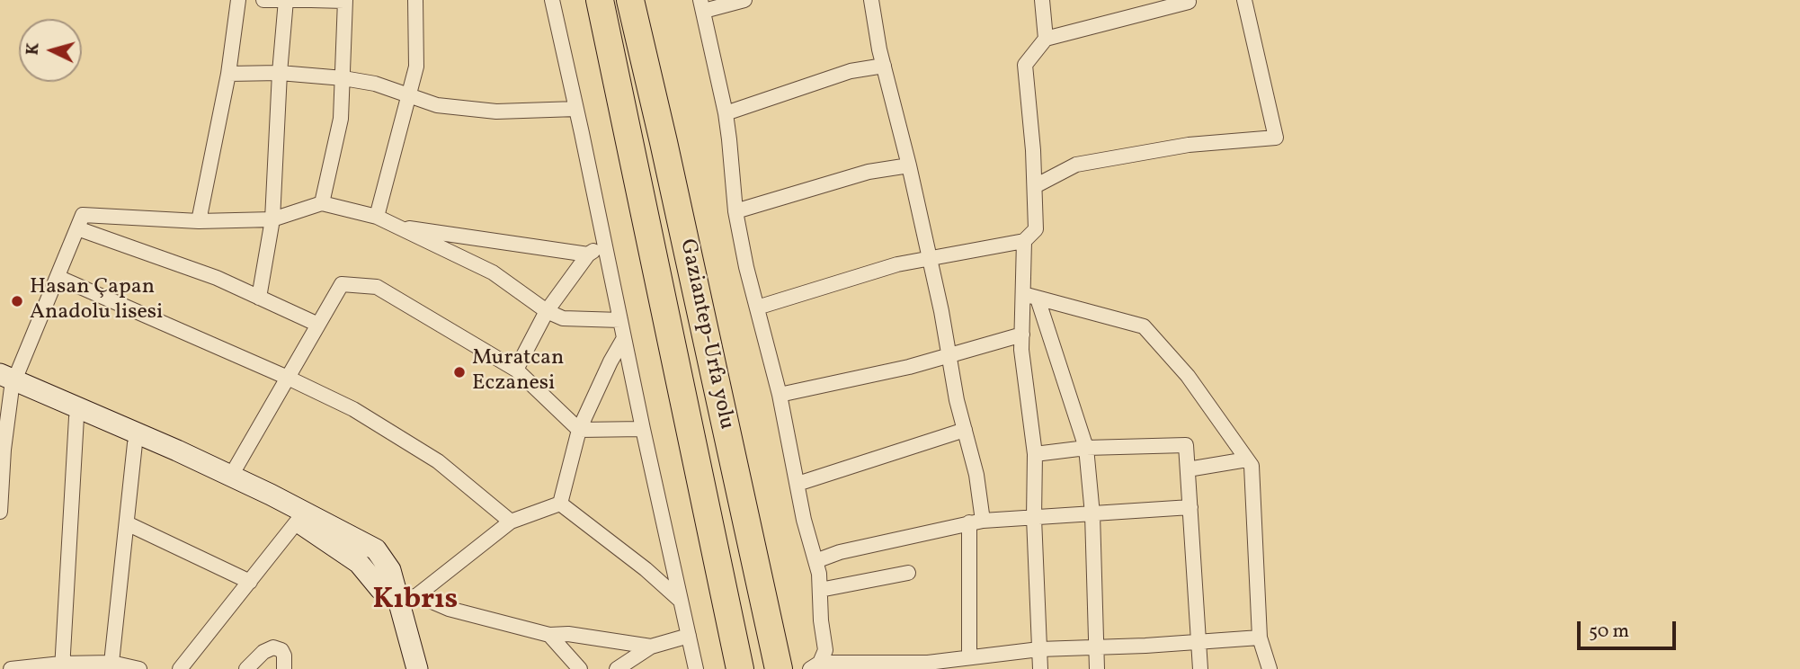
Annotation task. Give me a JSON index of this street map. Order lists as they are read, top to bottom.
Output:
{
  "streets": {
    "highway": ["Gaziantep-Urfa yolu"]
  },
  "districts": ["Kıbrıs"],
  "places": ["Hasan Çapan Anadolu lisesi", "Muratcan Eczanesi"],
  "scale_bar": "50 m",
  "north": "left"
}
